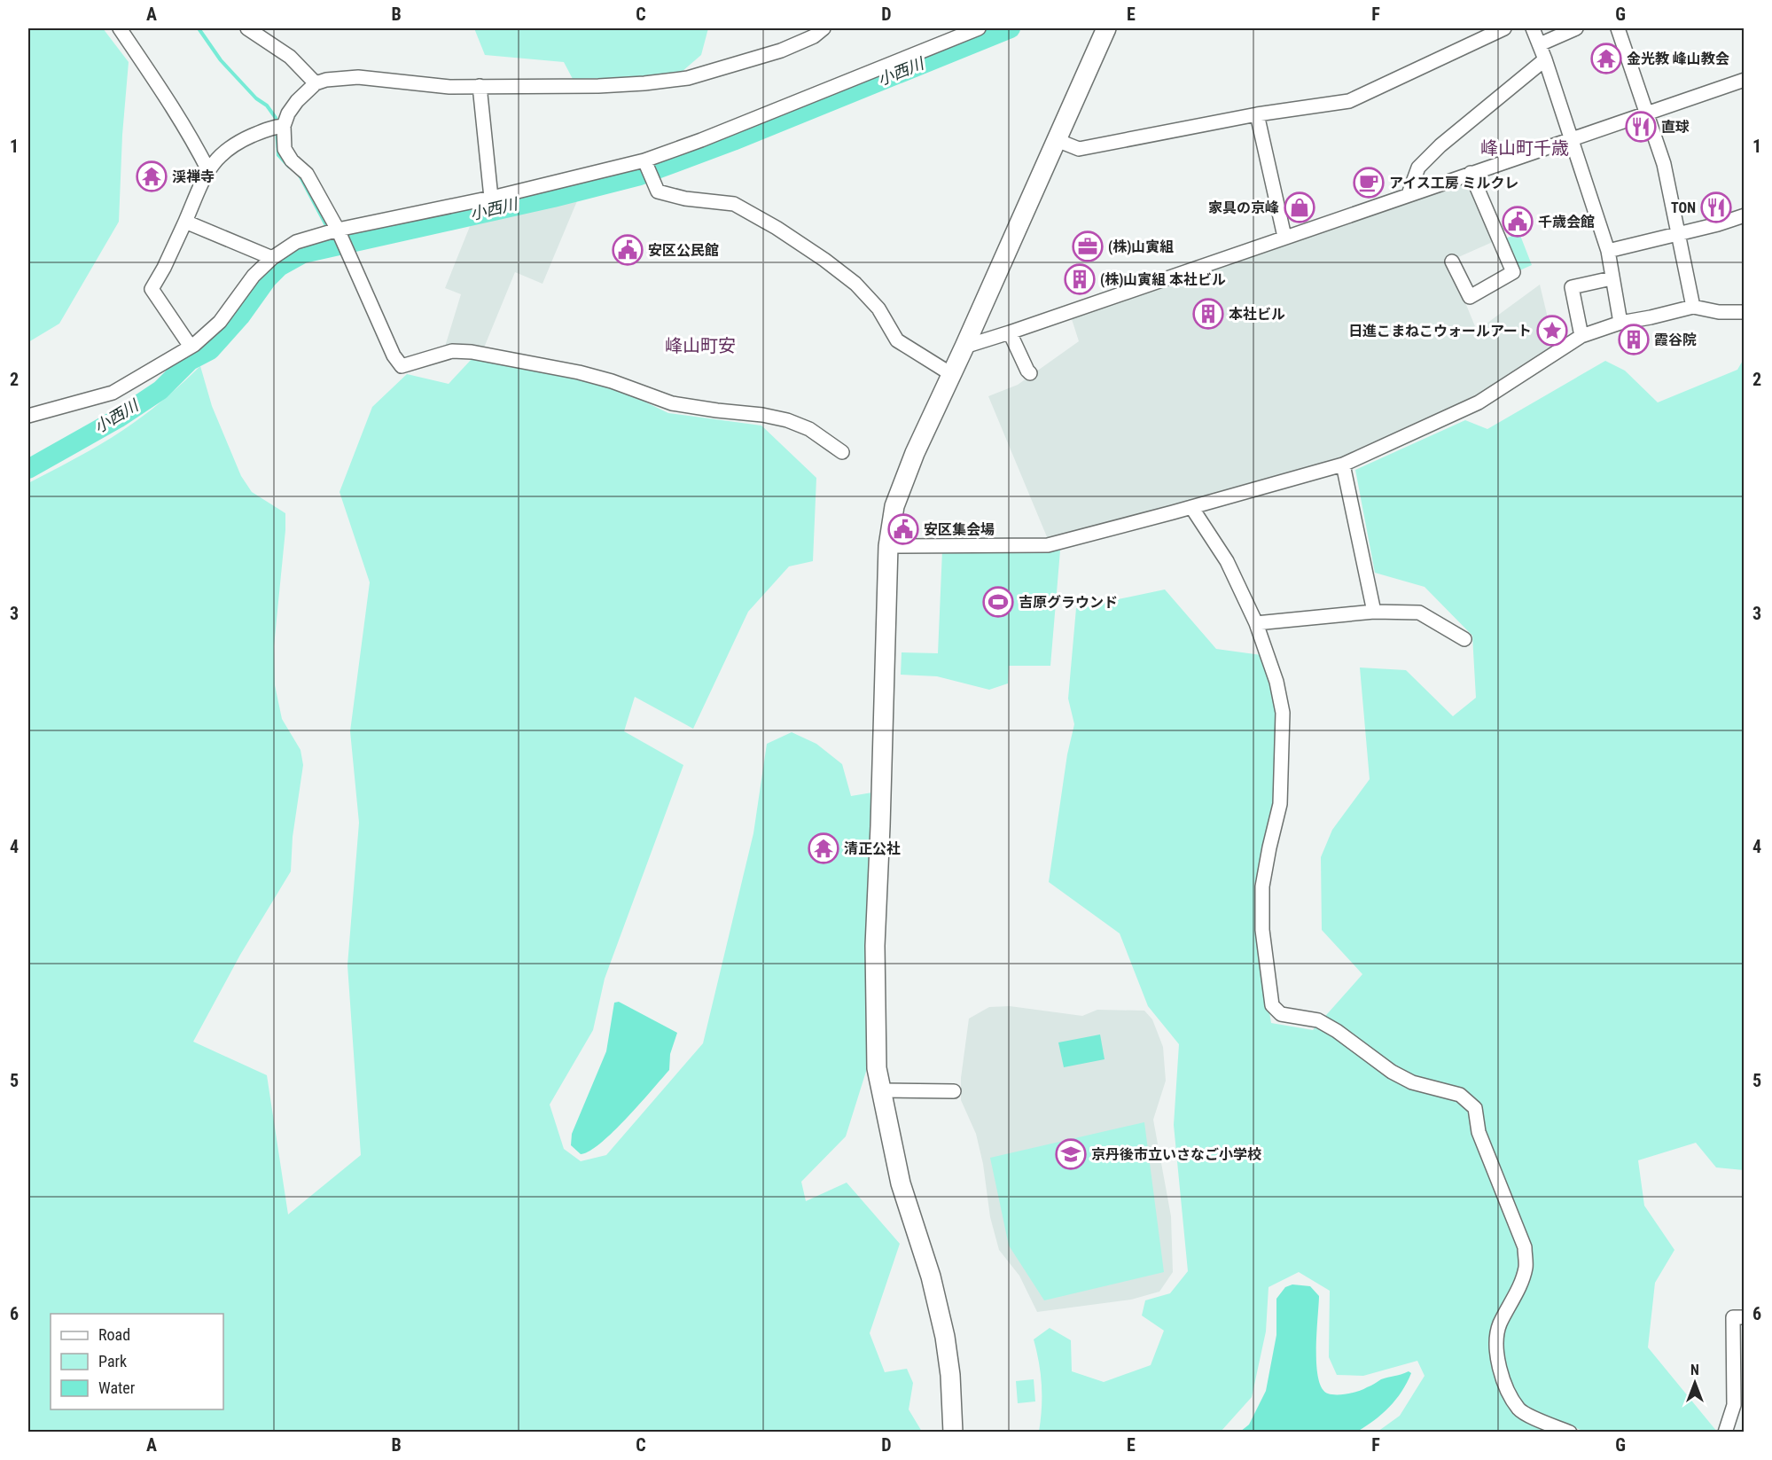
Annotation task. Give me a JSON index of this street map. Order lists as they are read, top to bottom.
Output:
{
  "districts": ["峰山町千歳", "峰山町安"],
  "water": ["小西川"],
  "places": {
    "temple": ["金光教 峰山教会", "渓禅寺", "清正公社"],
    "restaurant": ["直球", "TON"],
    "cafe": ["アイス工房 ミルクレ"],
    "shop": ["家具の京峰"],
    "public building": ["千歳会館", "安区公民館", "安区集会場"],
    "office": ["(株)山寅組"],
    "building": ["(株)山寅組 本社ビル", "本社ビル", "霞谷院"],
    "place": ["日進こまねこウォールアート"],
    "sports": ["吉原グラウンド"],
    "school or university": ["京丹後市立いさなご小学校"]
  },
  "legend": ["Road", "Park", "Water"],
  "north": "top",
  "grid": {
    "columns": [
      "A",
      "B",
      "C",
      "D",
      "E",
      "F",
      "G"
    ],
    "rows": [
      "1",
      "2",
      "3",
      "4",
      "5",
      "6"
    ]
  }
}
